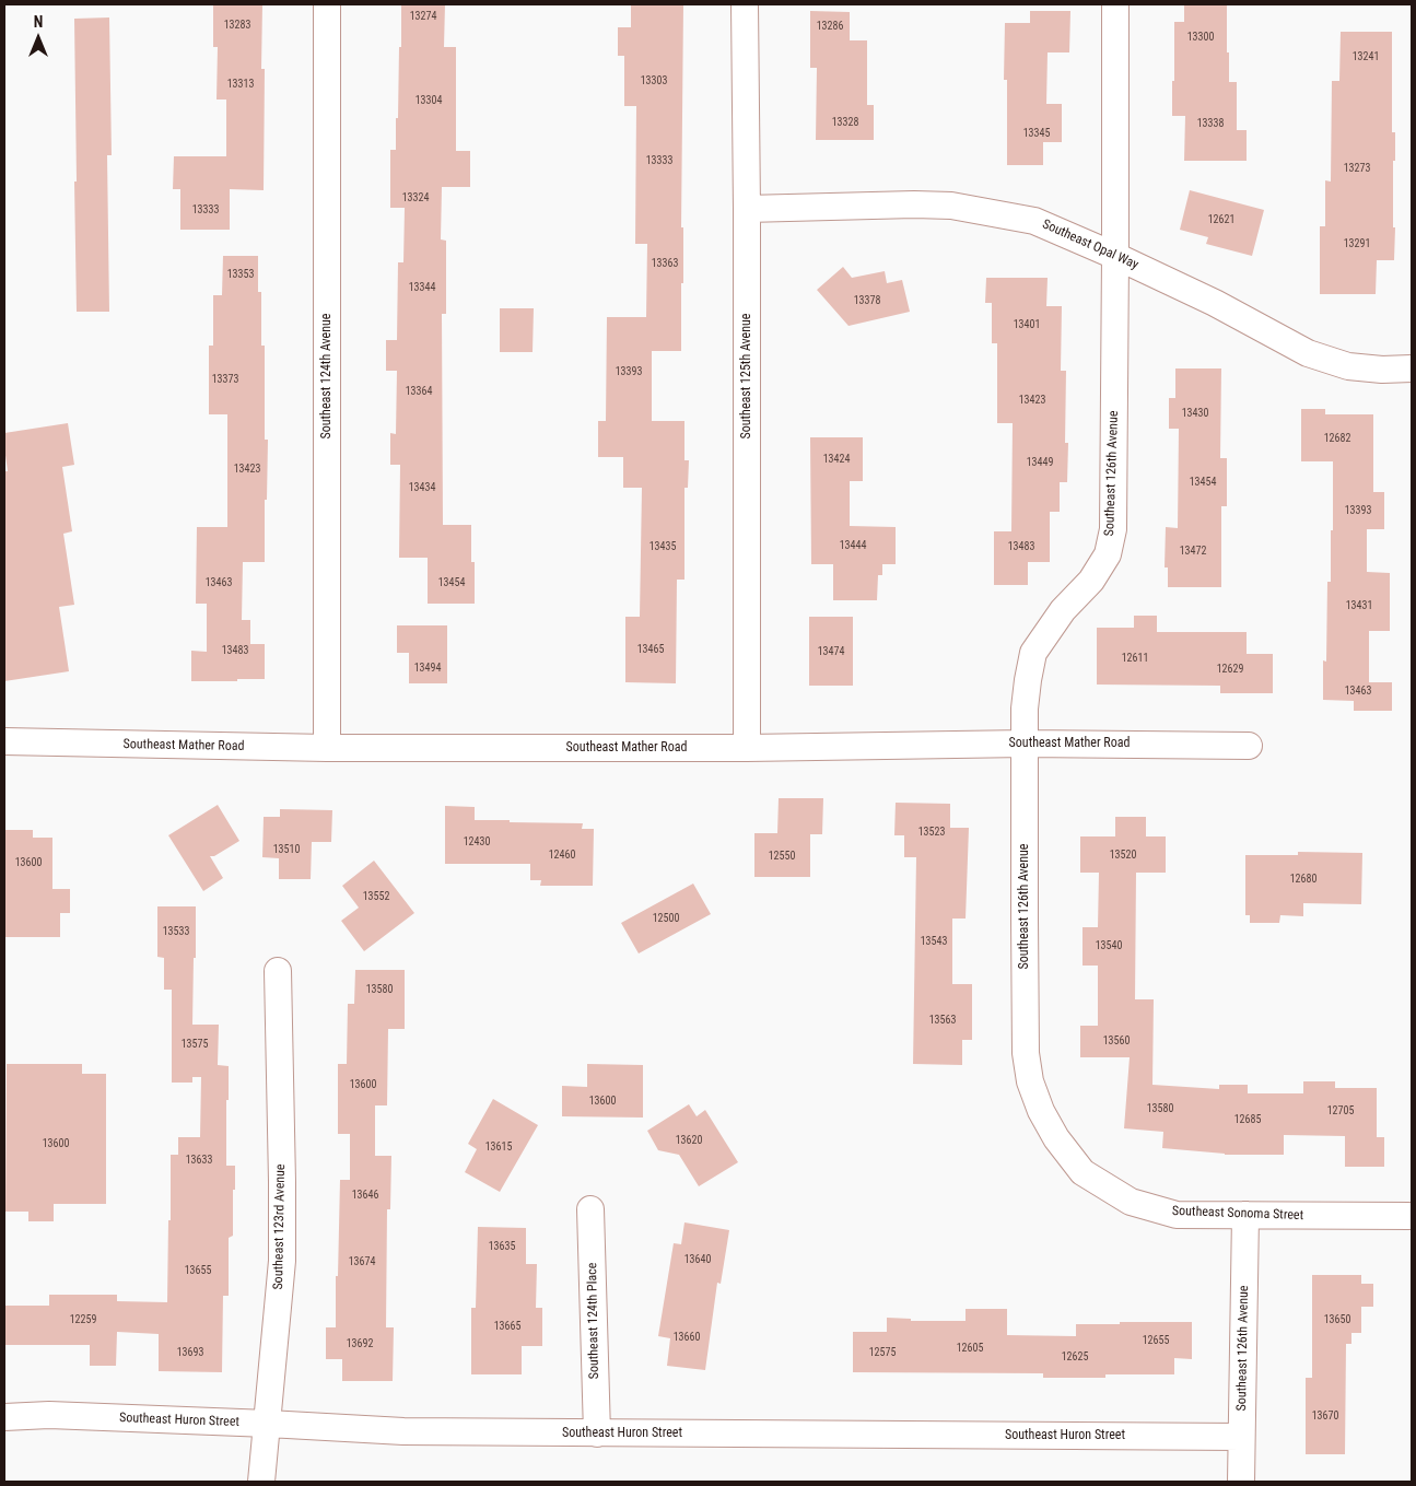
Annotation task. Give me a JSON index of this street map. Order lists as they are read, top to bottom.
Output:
{
  "streets": {
    "street": [
      "Southeast Opal Way",
      "Southeast 124th Avenue",
      "Southeast 125th Avenue",
      "Southeast 126th Avenue",
      "Southeast Mather Road",
      "Southeast Sonoma Street",
      "Southeast 123rd Avenue",
      "Southeast 124th Place",
      "Southeast Huron Street"
    ]
  },
  "crossings": [
    ["Southeast Opal Way", "Southeast 125th Avenue"],
    ["Southeast Opal Way", "Southeast 126th Avenue"],
    ["Southeast 124th Avenue", "Southeast Mather Road"],
    ["Southeast 125th Avenue", "Southeast Mather Road"],
    ["Southeast 126th Avenue", "Southeast Mather Road"],
    ["Southeast 126th Avenue", "Southeast Sonoma Street"],
    ["Southeast 126th Avenue", "Southeast Huron Street"],
    ["Southeast 123rd Avenue", "Southeast Huron Street"],
    ["Southeast 124th Place", "Southeast Huron Street"]
  ],
  "house_numbers": [
    "13274",
    "13283",
    "13286",
    "13300",
    "13241",
    "13303",
    "13313",
    "13304",
    "13328",
    "13338",
    "13345",
    "13333",
    "13273",
    "13324",
    "13333",
    "12621",
    "13291",
    "13363",
    "13353",
    "13344",
    "13378",
    "13401",
    "13393",
    "13373",
    "13364",
    "13423",
    "13430",
    "12682",
    "13424",
    "13449",
    "13423",
    "13454",
    "13434",
    "13393",
    "13444",
    "13435",
    "13483",
    "13472",
    "13463",
    "13454",
    "13431",
    "13465",
    "13483",
    "13474",
    "12611",
    "13494",
    "12629",
    "13463",
    "13523",
    "12430",
    "13510",
    "12460",
    "13520",
    "12550",
    "13600",
    "12680",
    "13552",
    "12500",
    "13533",
    "13543",
    "13540",
    "13580",
    "13563",
    "13560",
    "13575",
    "13600",
    "13600",
    "13580",
    "12705",
    "12685",
    "13620",
    "13600",
    "13615",
    "13633",
    "13646",
    "13635",
    "13640",
    "13674",
    "13655",
    "12259",
    "13650",
    "13665",
    "13660",
    "12655",
    "13692",
    "12605",
    "13693",
    "12575",
    "12625",
    "13670"
  ],
  "north": "top"
}
